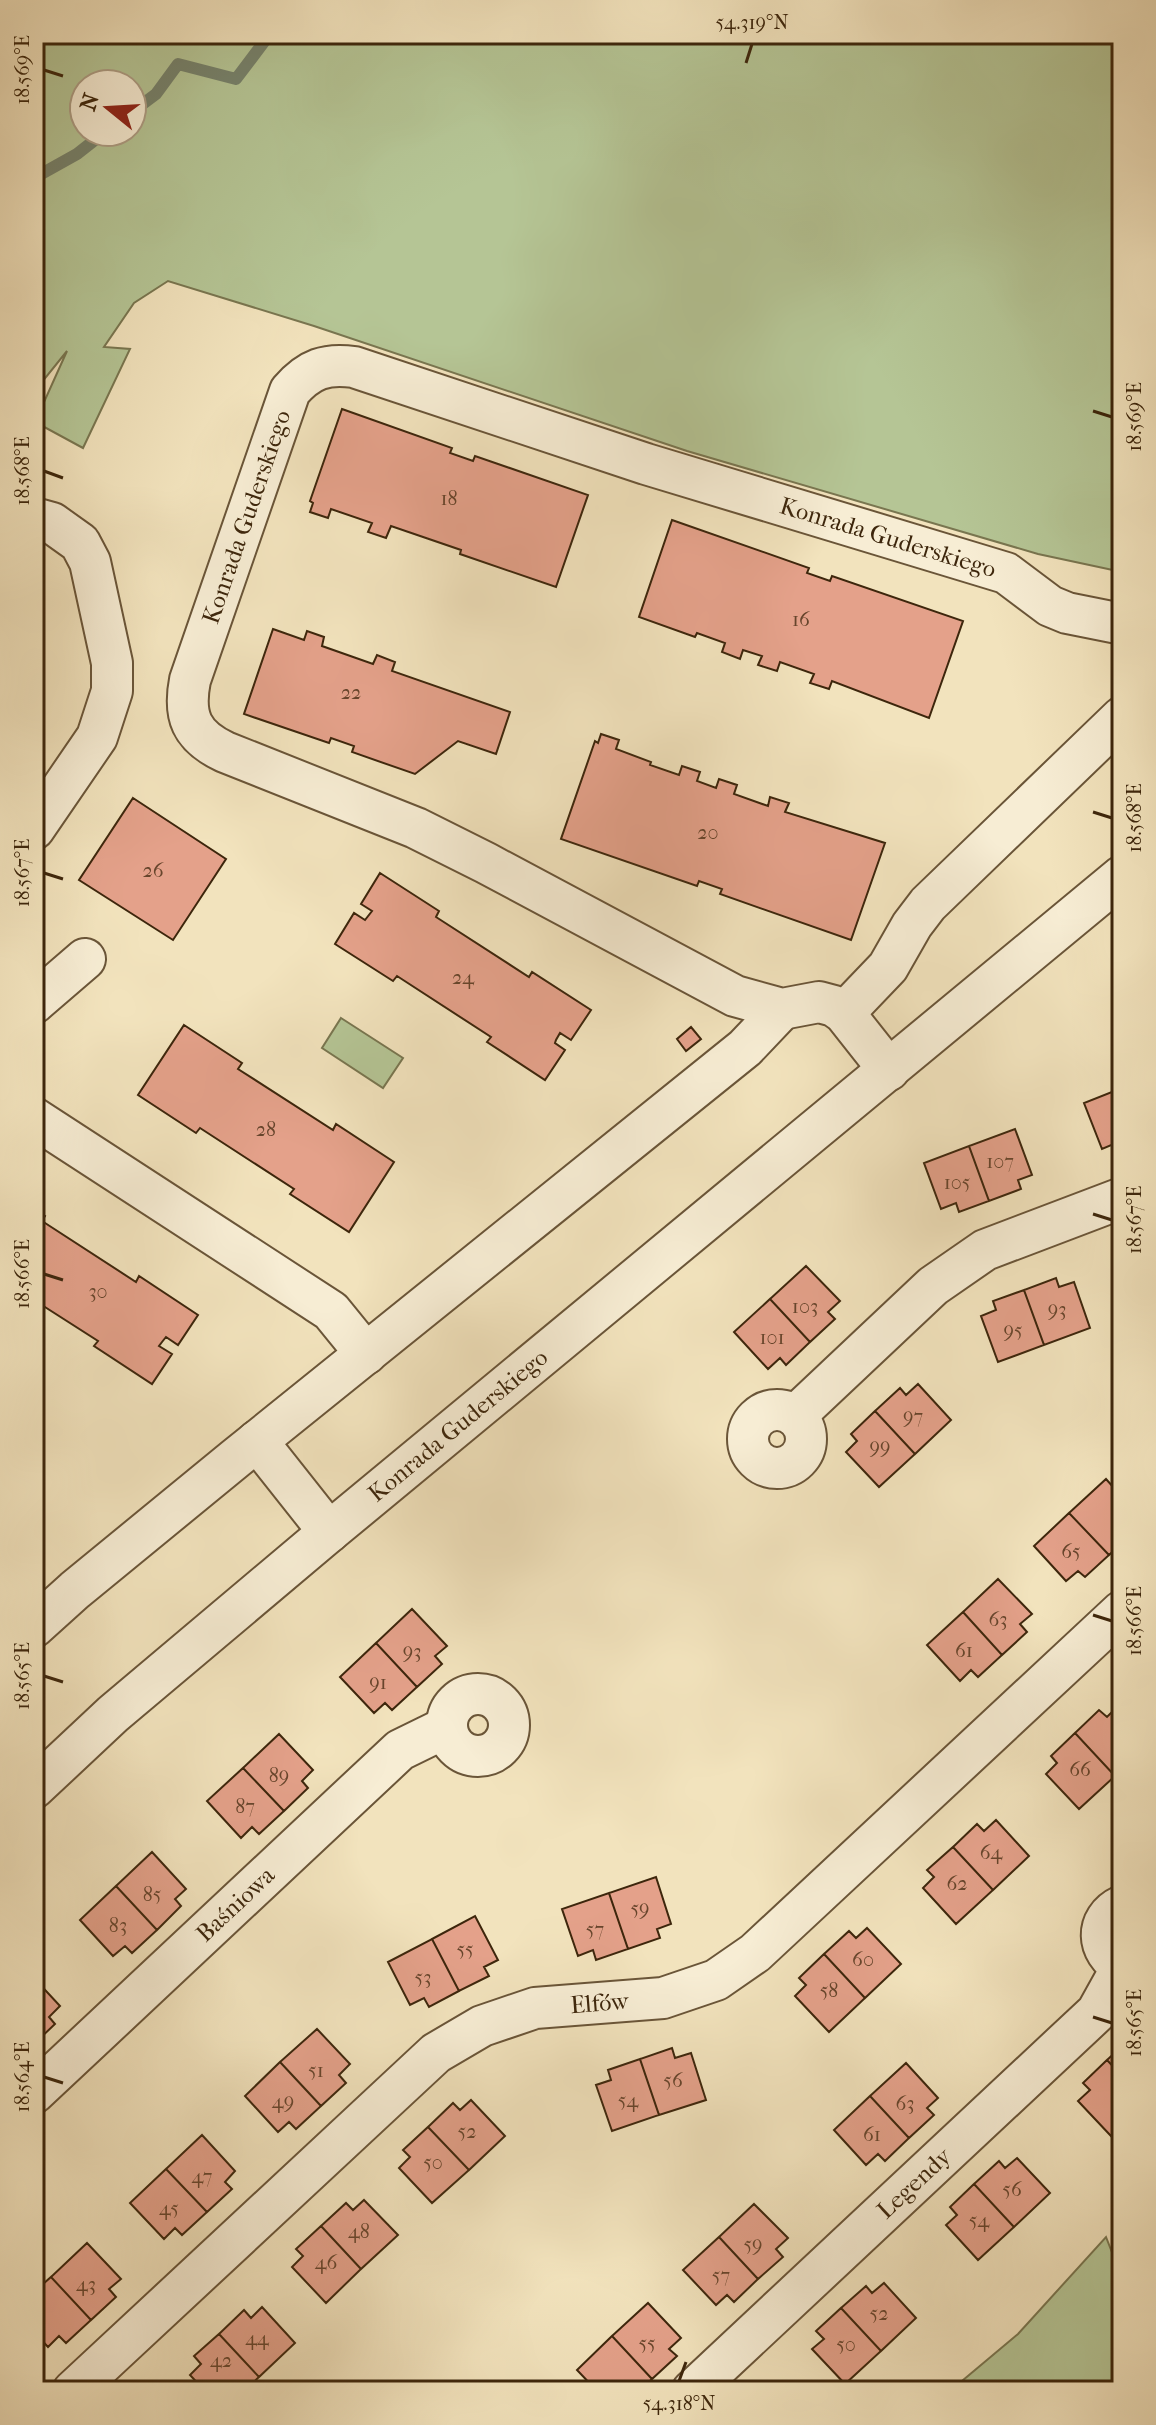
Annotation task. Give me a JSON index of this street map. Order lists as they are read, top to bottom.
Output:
{
  "streets": {
    "street": [
      "Konrada Guderskiego",
      "Baśniowa",
      "Elfów",
      "Legendy"
    ]
  },
  "house_numbers": [
    "18",
    "16",
    "22",
    "20",
    "26",
    "24",
    "28",
    "107",
    "105",
    "30",
    "103",
    "93",
    "95",
    "101",
    "97",
    "99",
    "65",
    "63",
    "61",
    "93",
    "91",
    "66",
    "89",
    "87",
    "64",
    "62",
    "85",
    "59",
    "83",
    "57",
    "55",
    "60",
    "53",
    "58",
    "51",
    "56",
    "54",
    "49",
    "63",
    "52",
    "61",
    "50",
    "47",
    "56",
    "45",
    "54",
    "48",
    "59",
    "46",
    "57",
    "43",
    "52",
    "44",
    "55",
    "50",
    "42"
  ],
  "north": "left",
  "coordinates": [
    "54.319°N",
    "18.569°E",
    "18.568°E",
    "18.567°E",
    "18.566°E",
    "18.565°E",
    "18.564°E",
    "54.318°N"
  ]
}
